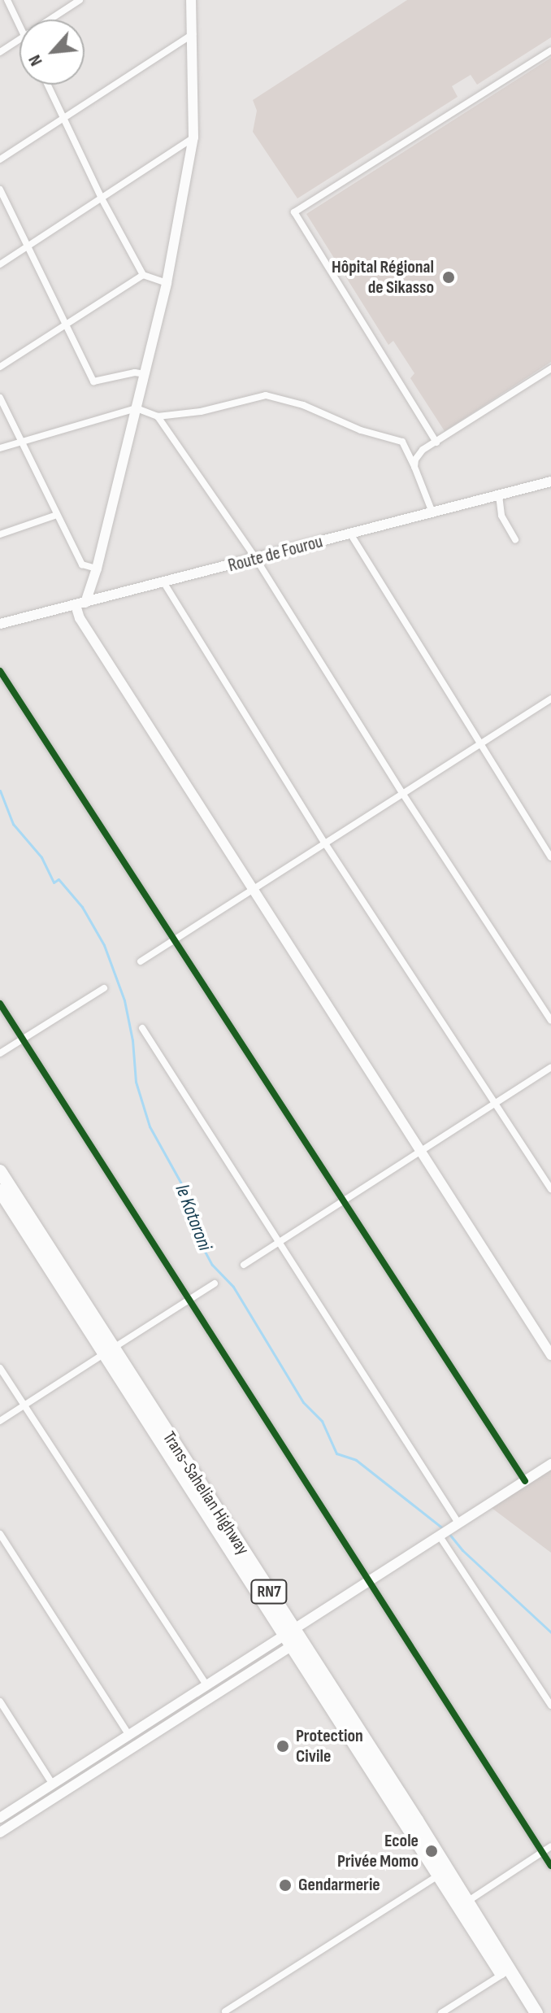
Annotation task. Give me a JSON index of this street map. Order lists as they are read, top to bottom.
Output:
{
  "streets": {
    "highway": ["Trans-Sahelian Highway", "RN7"],
    "street": ["Route de Fourou"]
  },
  "water": ["le Kotoroni"],
  "places": [
    "Hôpital Régional de Sikasso",
    "Protection Civile",
    "Ecole Privée Momo",
    "Gendarmerie"
  ],
  "north": "bottom left"
}
